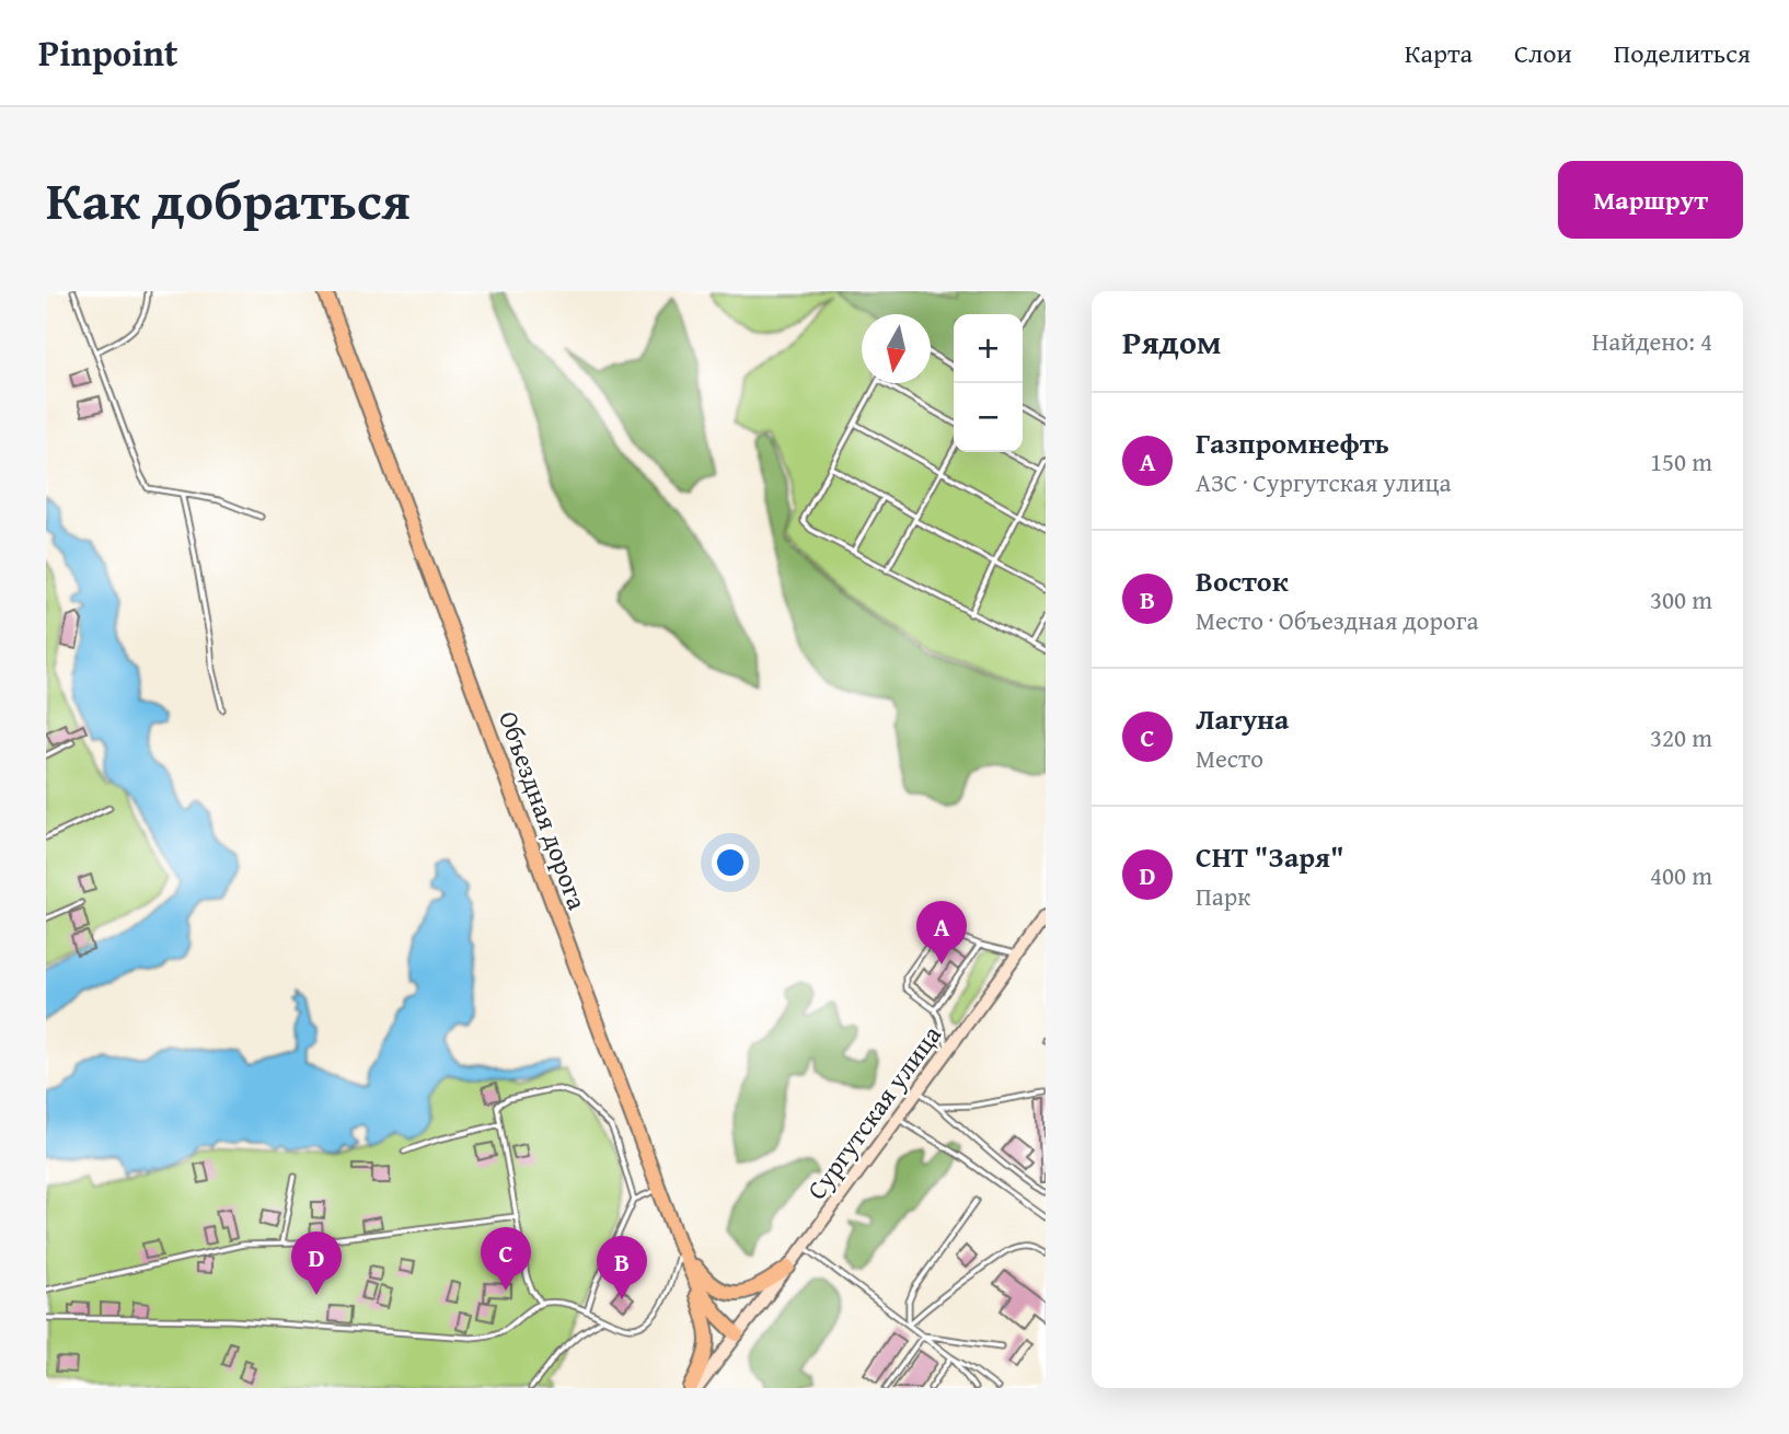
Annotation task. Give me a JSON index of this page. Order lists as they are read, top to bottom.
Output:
{
  "streets": {
    "main road": ["Объездная дорога", "Сургутская улица"]
  },
  "crossings": [
    ["Объездная дорога", "Сургутская улица"]
  ],
  "north": "bottom",
  "page": {
    "header": "Pinpoint",
    "nav": ["Карта", "Слои", "Поделиться"],
    "title": "Как добраться",
    "buttons": "Маршрут",
    "heading": ["Рядом", "Найдено: 4"],
    "map_buttons": ["+", "−"],
    "list": [
      {
        "mark": "A",
        "name": "Газпромнефть",
        "note": "АЗС · Сургутская улица",
        "value": "150 m"
      },
      {
        "mark": "B",
        "name": "Восток",
        "note": "Место · Объездная дорога",
        "value": "300 m"
      },
      {
        "mark": "C",
        "name": "Лагуна",
        "note": "Место",
        "value": "320 m"
      },
      {
        "mark": "D",
        "name": "СНТ \"Заря\"",
        "note": "Парк",
        "value": "400 m"
      }
    ],
    "pins": [
      "A",
      "C",
      "D",
      "B"
    ]
  }
}
